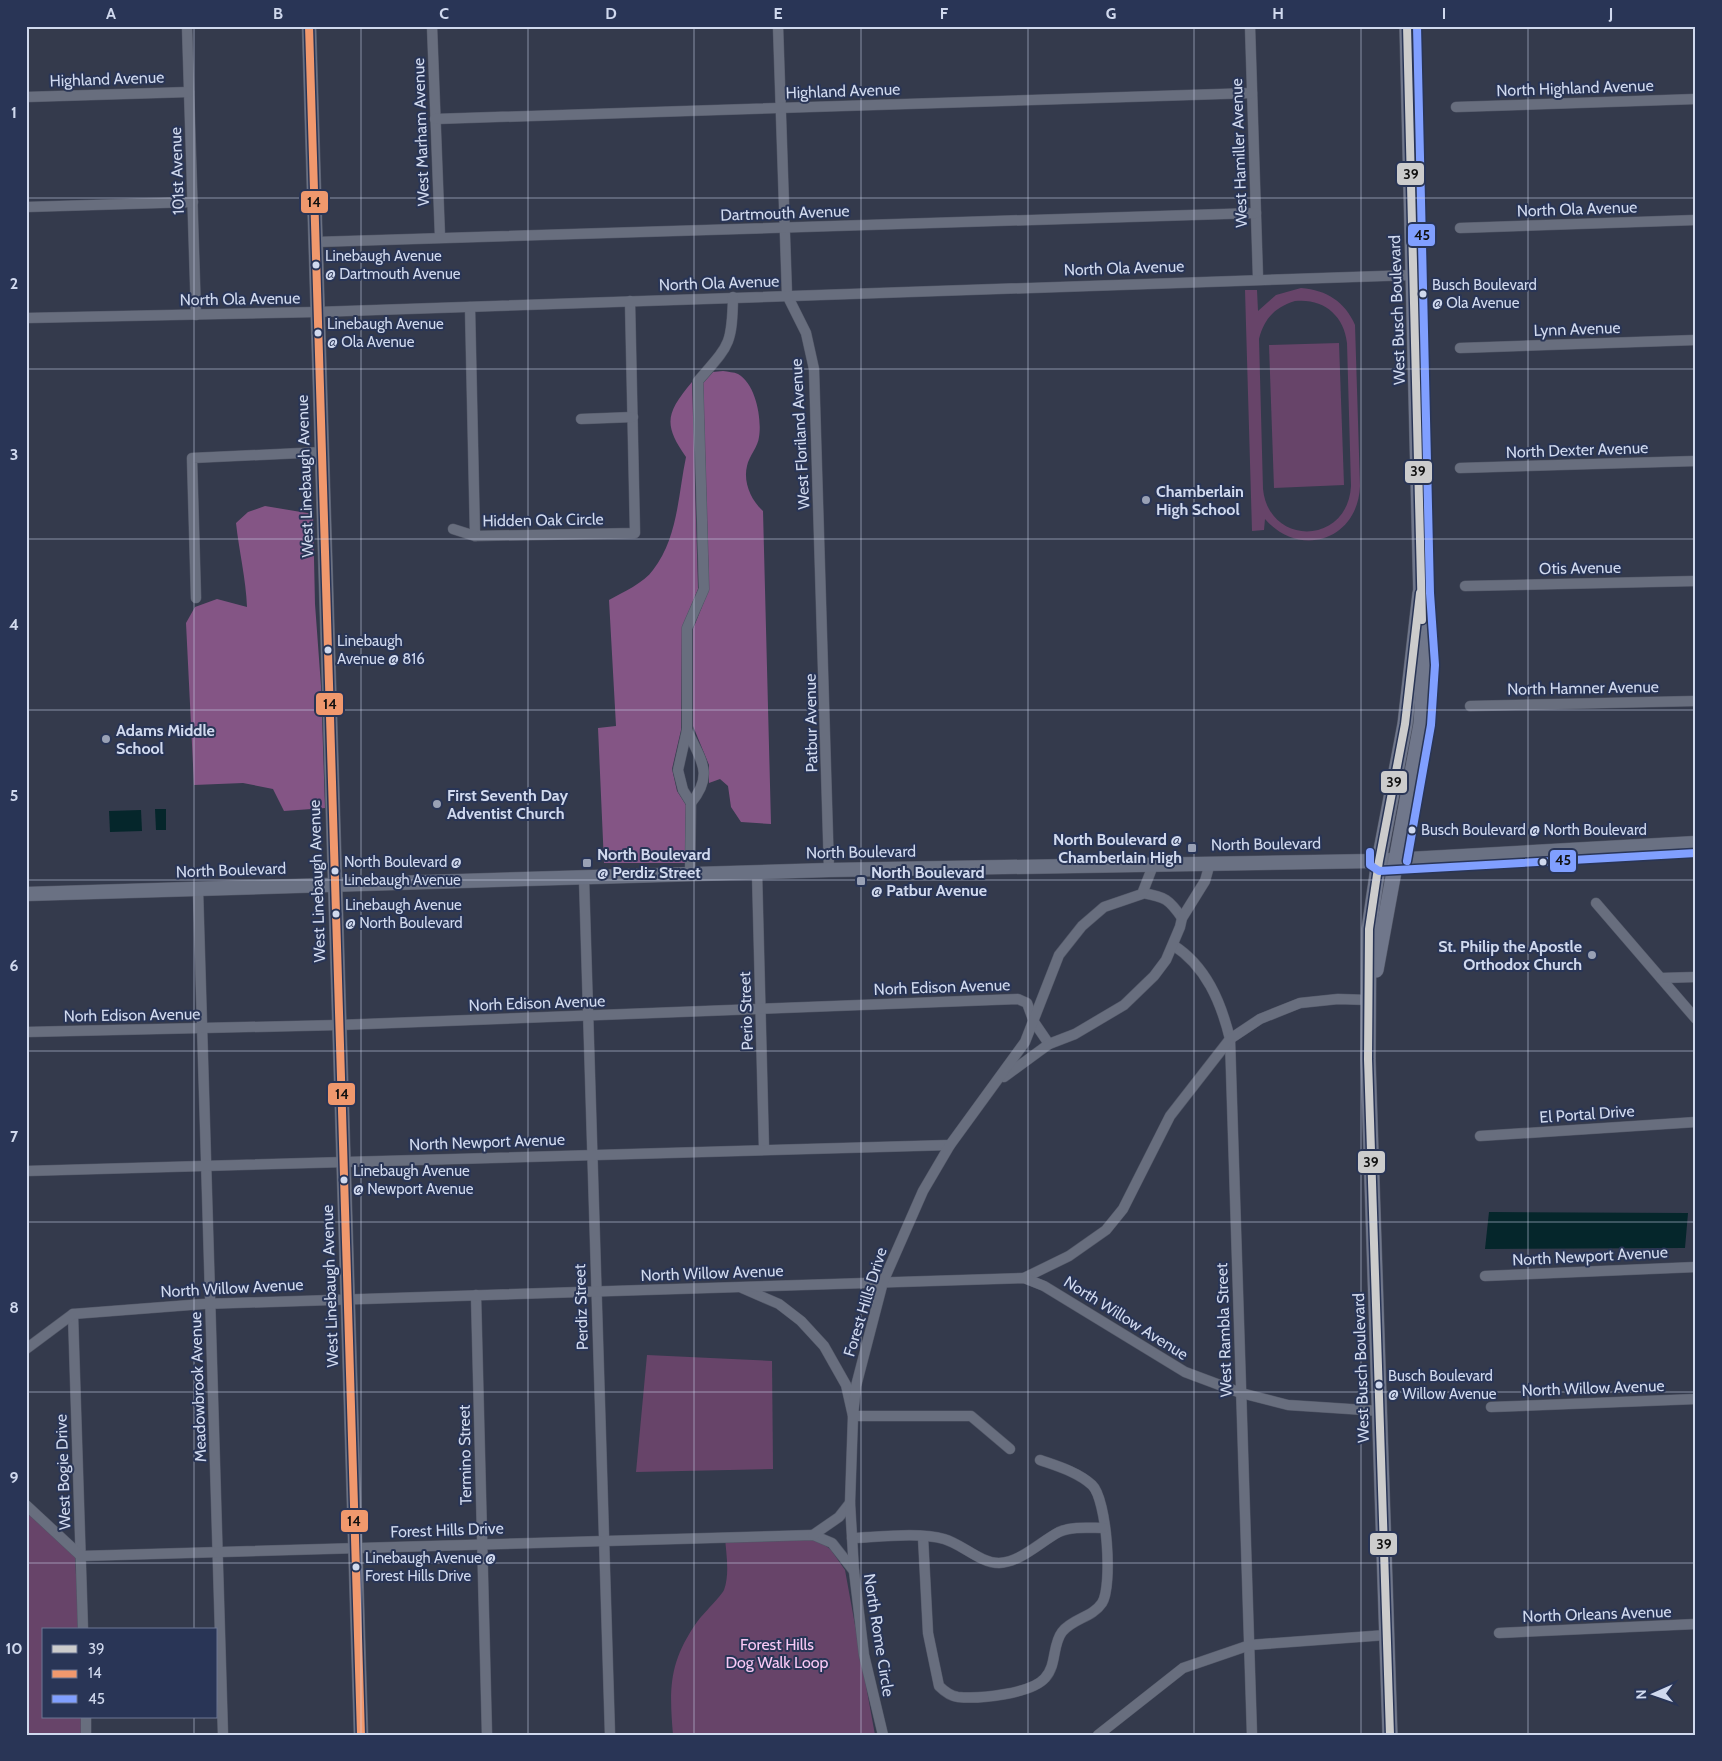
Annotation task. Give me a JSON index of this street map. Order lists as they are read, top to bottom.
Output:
{
  "streets": {
    "main road": ["West Busch Boulevard"],
    "street": [
      "Highland Avenue",
      "North Highland Avenue",
      "West Marham Avenue",
      "West Hamiller Avenue",
      "101st Avenue",
      "North Ola Avenue",
      "Dartmouth Avenue",
      "Lynn Avenue",
      "West Floriland Avenue",
      "North Dexter Avenue",
      "West Linebaugh Avenue",
      "Hidden Oak Circle",
      "Otis Avenue",
      "North Hamner Avenue",
      "Patbur Avenue",
      "North Boulevard",
      "Norh Edison Avenue",
      "Perio Street",
      "El Portal Drive",
      "North Newport Avenue",
      "North Willow Avenue",
      "Forest Hills Drive",
      "Perdiz Street",
      "West Rambla Street",
      "Meadowbrook Avenue",
      "Termino Street",
      "West Bogie Drive",
      "North Orleans Avenue",
      "North Rome Circle"
    ]
  },
  "crossings": [
    ["Highland Avenue", "West Marham Avenue"],
    ["Highland Avenue", "West Hamiller Avenue"],
    ["Highland Avenue", "101st Avenue"],
    ["Highland Avenue", "West Floriland Avenue"],
    ["West Marham Avenue", "Dartmouth Avenue"],
    ["West Hamiller Avenue", "North Ola Avenue"],
    ["West Hamiller Avenue", "Dartmouth Avenue"],
    ["101st Avenue", "North Ola Avenue"],
    ["North Ola Avenue", "West Busch Boulevard"],
    ["North Ola Avenue", "West Floriland Avenue"],
    ["North Ola Avenue", "West Linebaugh Avenue"],
    ["North Ola Avenue", "Hidden Oak Circle"],
    ["Dartmouth Avenue", "West Floriland Avenue"],
    ["Dartmouth Avenue", "West Linebaugh Avenue"],
    ["West Busch Boulevard", "North Boulevard"],
    ["West Busch Boulevard", "North Willow Avenue"],
    ["West Floriland Avenue", "Patbur Avenue"],
    ["West Linebaugh Avenue", "North Boulevard"],
    ["West Linebaugh Avenue", "Norh Edison Avenue"],
    ["West Linebaugh Avenue", "North Newport Avenue"],
    ["West Linebaugh Avenue", "North Willow Avenue"],
    ["West Linebaugh Avenue", "Forest Hills Drive"],
    ["Patbur Avenue", "North Boulevard"],
    ["North Boulevard", "Perio Street"],
    ["North Boulevard", "Perdiz Street"],
    ["North Boulevard", "Meadowbrook Avenue"],
    ["Norh Edison Avenue", "Perio Street"],
    ["Norh Edison Avenue", "Forest Hills Drive"],
    ["Norh Edison Avenue", "Perdiz Street"],
    ["Norh Edison Avenue", "Meadowbrook Avenue"],
    ["Perio Street", "North Newport Avenue"],
    ["North Newport Avenue", "Forest Hills Drive"],
    ["North Newport Avenue", "Perdiz Street"],
    ["North Newport Avenue", "Meadowbrook Avenue"],
    ["North Willow Avenue", "Forest Hills Drive"],
    ["North Willow Avenue", "Perdiz Street"],
    ["North Willow Avenue", "West Rambla Street"],
    ["North Willow Avenue", "Meadowbrook Avenue"],
    ["North Willow Avenue", "Termino Street"],
    ["North Willow Avenue", "West Bogie Drive"],
    ["Forest Hills Drive", "Perdiz Street"],
    ["Forest Hills Drive", "Meadowbrook Avenue"],
    ["Forest Hills Drive", "Termino Street"],
    ["Forest Hills Drive", "West Bogie Drive"],
    ["Forest Hills Drive", "North Rome Circle"]
  ],
  "parks": ["Forest Hills Dog Walk Loop"],
  "places": {
    "other": [
      "Linebaugh Avenue @ Dartmouth Avenue",
      "Busch Boulevard @ Ola Avenue",
      "Linebaugh Avenue @ Ola Avenue",
      "Chamberlain High School",
      "Linebaugh Avenue @ 816",
      "Adams Middle School",
      "First Seventh Day Adventist Church",
      "Busch Boulevard @ North Boulevard",
      "North Boulevard @ Linebaugh Avenue",
      "Linebaugh Avenue @ North Boulevard",
      "St. Philip the Apostle Orthodox Church",
      "Linebaugh Avenue @ Newport Avenue",
      "Busch Boulevard @ Willow Avenue",
      "Linebaugh Avenue @ Forest Hills Drive"
    ],
    "transit": ["North Boulevard @ Chamberlain High", "North Boulevard @ Perdiz Street", "North Boulevard @ Patbur Avenue"]
  },
  "lines": ["transit line 39", "transit line 14", "transit line 45"],
  "legend": ["39", "14", "45"],
  "north": "left",
  "grid": {
    "columns": [
      "A",
      "B",
      "C",
      "D",
      "E",
      "F",
      "G",
      "H",
      "I",
      "J"
    ],
    "rows": [
      "1",
      "2",
      "3",
      "4",
      "5",
      "6",
      "7",
      "8",
      "9",
      "10"
    ]
  }
}
